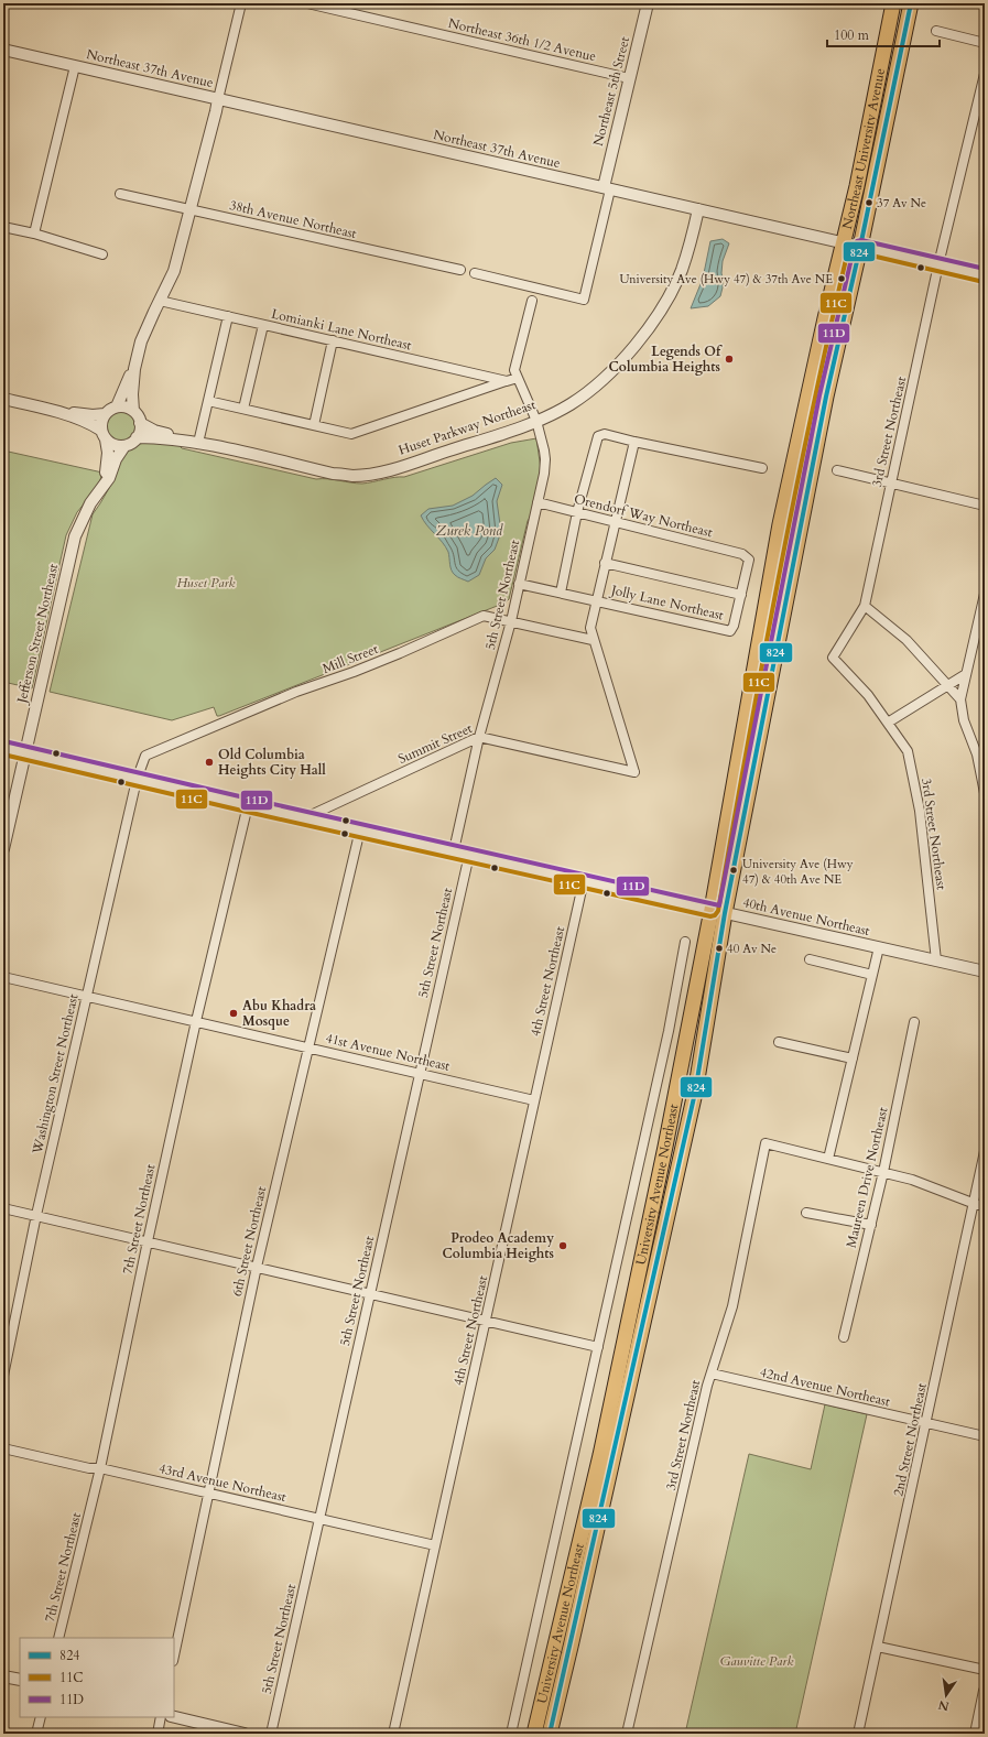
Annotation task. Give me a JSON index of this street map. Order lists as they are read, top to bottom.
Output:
{
  "streets": {
    "main road": ["Northeast University Avenue", "University Avenue Northeast"],
    "street": [
      "Northeast 36th 1/2 Avenue",
      "Northeast 37th Avenue",
      "Northeast 5th Street",
      "38th Avenue Northeast",
      "Lomianki Lane Northeast",
      "Huset Parkway Northeast",
      "3rd Street Northeast",
      "Orendorf Way Northeast",
      "5th Street Northeast",
      "Jolly Lane Northeast",
      "Jefferson Street Northeast",
      "Mill Street",
      "Summit Street",
      "40th Avenue Northeast",
      "4th Street Northeast",
      "41st Avenue Northeast",
      "Washington Street Northeast",
      "Maureen Drive Northeast",
      "7th Street Northeast",
      "6th Street Northeast",
      "42nd Avenue Northeast",
      "2nd Street Northeast",
      "43rd Avenue Northeast"
    ]
  },
  "crossings": [
    ["Northeast 36th 1/2 Avenue", "Northeast 5th Street"],
    ["Northeast 37th Avenue", "Northeast 5th Street"],
    ["Northeast 37th Avenue", "Northeast University Avenue"],
    ["Northeast 37th Avenue", "Huset Parkway Northeast"],
    ["Northeast 37th Avenue", "3rd Street Northeast"],
    ["Northeast 37th Avenue", "University Avenue Northeast"],
    ["Northeast University Avenue", "University Avenue Northeast"],
    ["Lomianki Lane Northeast", "5th Street Northeast"],
    ["Huset Parkway Northeast", "5th Street Northeast"],
    ["Huset Parkway Northeast", "Jefferson Street Northeast"],
    ["3rd Street Northeast", "40th Avenue Northeast"],
    ["3rd Street Northeast", "42nd Avenue Northeast"],
    ["Orendorf Way Northeast", "5th Street Northeast"],
    ["Orendorf Way Northeast", "Jolly Lane Northeast"],
    ["5th Street Northeast", "Jolly Lane Northeast"],
    ["5th Street Northeast", "Mill Street"],
    ["5th Street Northeast", "Summit Street"],
    ["5th Street Northeast", "40th Avenue Northeast"],
    ["5th Street Northeast", "41st Avenue Northeast"],
    ["5th Street Northeast", "43rd Avenue Northeast"],
    ["Jefferson Street Northeast", "40th Avenue Northeast"],
    ["Mill Street", "Summit Street"],
    ["Mill Street", "40th Avenue Northeast"],
    ["Mill Street", "Washington Street Northeast"],
    ["Summit Street", "40th Avenue Northeast"],
    ["40th Avenue Northeast", "4th Street Northeast"],
    ["40th Avenue Northeast", "Washington Street Northeast"],
    ["40th Avenue Northeast", "University Avenue Northeast"],
    ["40th Avenue Northeast", "7th Street Northeast"],
    ["40th Avenue Northeast", "6th Street Northeast"],
    ["4th Street Northeast", "41st Avenue Northeast"],
    ["4th Street Northeast", "43rd Avenue Northeast"],
    ["41st Avenue Northeast", "Washington Street Northeast"],
    ["41st Avenue Northeast", "7th Street Northeast"],
    ["41st Avenue Northeast", "6th Street Northeast"],
    ["7th Street Northeast", "43rd Avenue Northeast"],
    ["6th Street Northeast", "43rd Avenue Northeast"],
    ["42nd Avenue Northeast", "2nd Street Northeast"]
  ],
  "water": ["Zurek Pond"],
  "parks": ["Huset Park", "Gauvitte Park"],
  "places": [
    "37 Av Ne",
    "University Ave (Hwy 47) & 37th Ave NE",
    "Legends Of Columbia Heights",
    "Old Columbia Heights City Hall",
    "University Ave (Hwy 47) & 40th Ave NE",
    "40 Av Ne",
    "Abu Khadra Mosque",
    "Prodeo Academy Columbia Heights"
  ],
  "lines": ["transit line 824", "transit line 11D", "transit line 11C"],
  "legend": ["824", "11C", "11D"],
  "scale_bar": "100 m",
  "north": "bottom"
}
